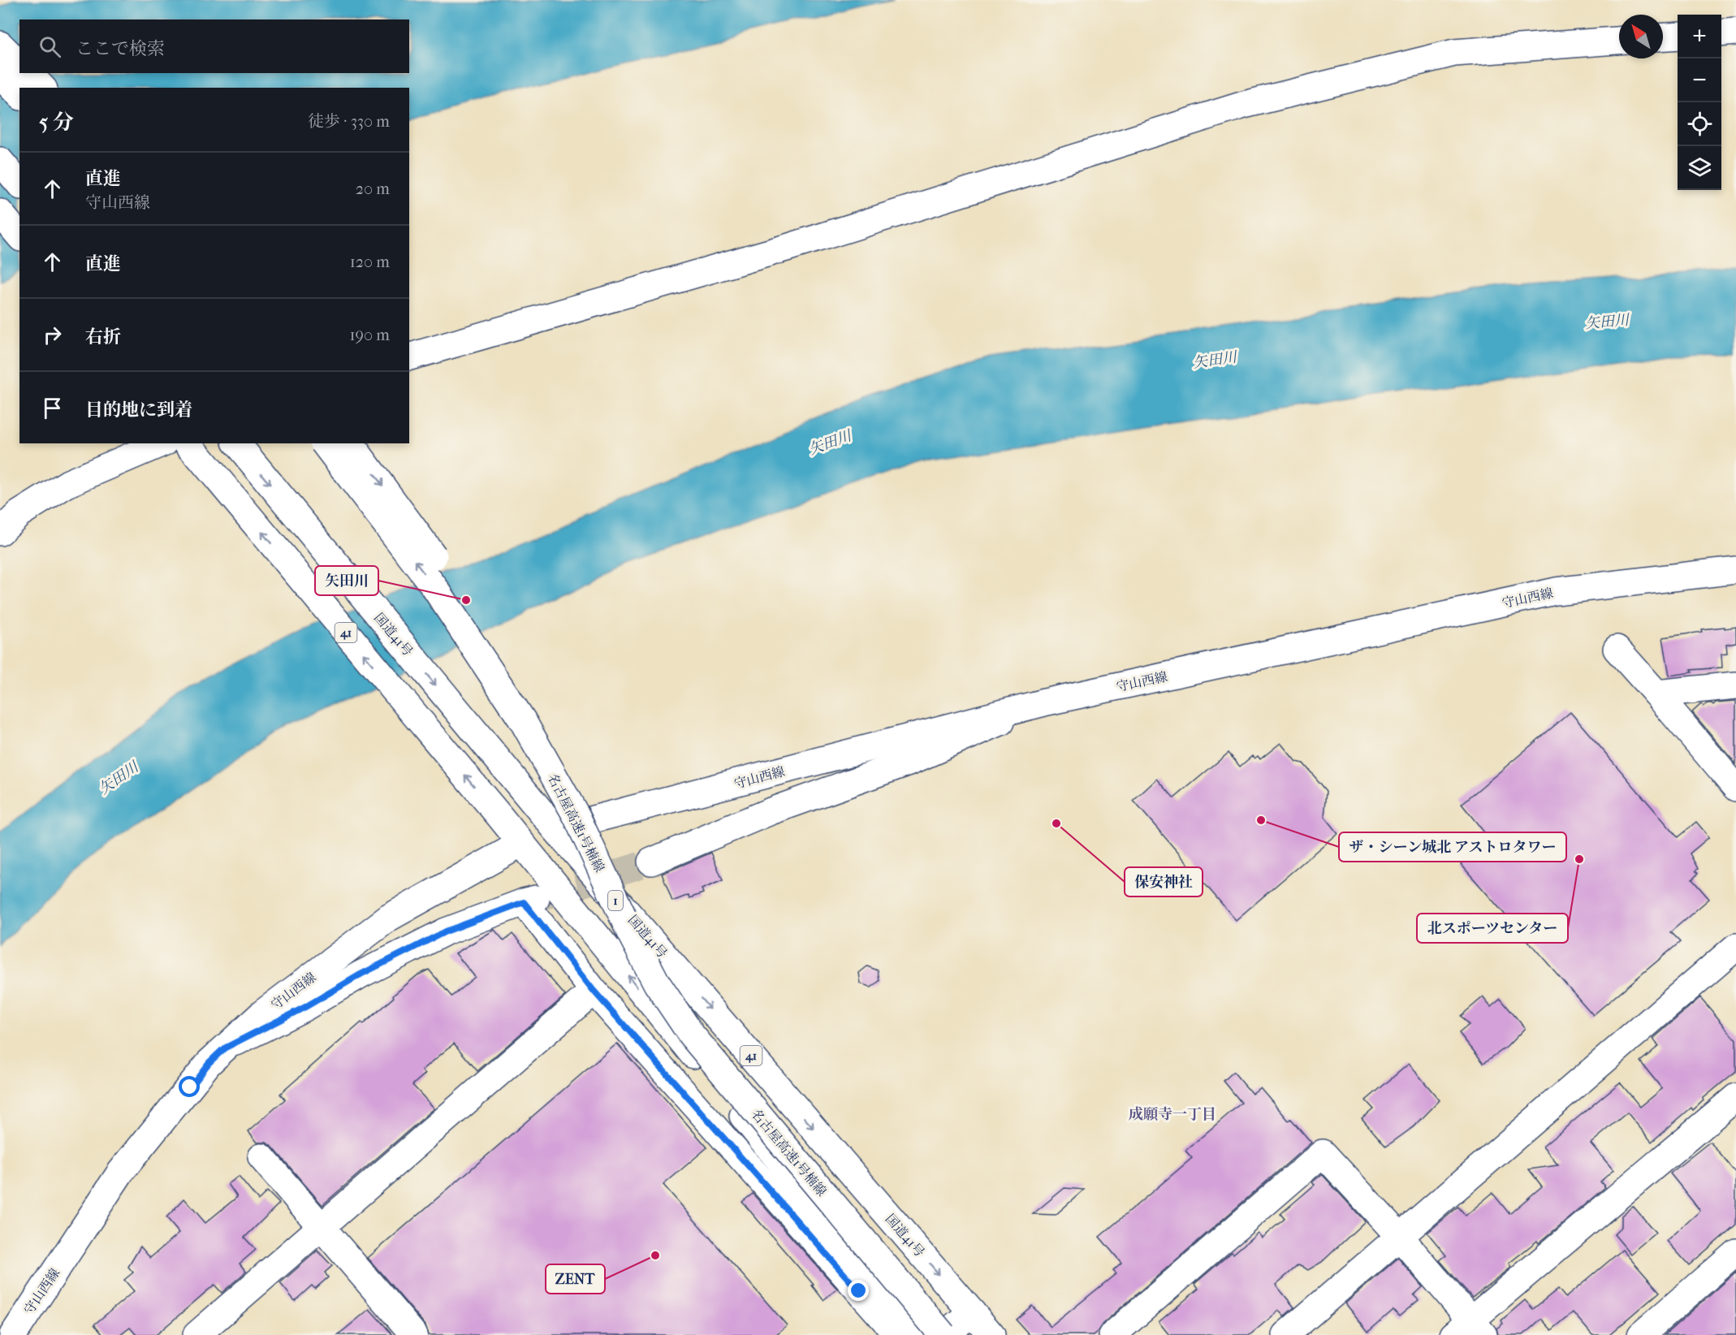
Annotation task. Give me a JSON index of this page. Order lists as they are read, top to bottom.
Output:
{
  "streets": {
    "main road": [
      "守山西線",
      "41",
      "国道41号",
      "名古屋高速1号楠線",
      "1"
    ]
  },
  "crossings": [
    ["守山西線", "41"],
    ["守山西線", "国道41号"]
  ],
  "districts": ["成願寺一丁目"],
  "water": ["矢田川"],
  "places": [
    "矢田川",
    "ザ・シーン城北 アストロタワー",
    "保安神社",
    "北スポーツセンター",
    "ZENT"
  ],
  "north": "top left",
  "page": {
    "map_buttons": ["+", "−"],
    "search": "ここで検索",
    "heading": ["5 分", "徒歩 · 330 m"],
    "list": [
      ["直進", "守山西線", "20 m"],
      ["直進", "120 m"],
      ["右折", "190 m"],
      "目的地に到着"
    ]
  }
}
